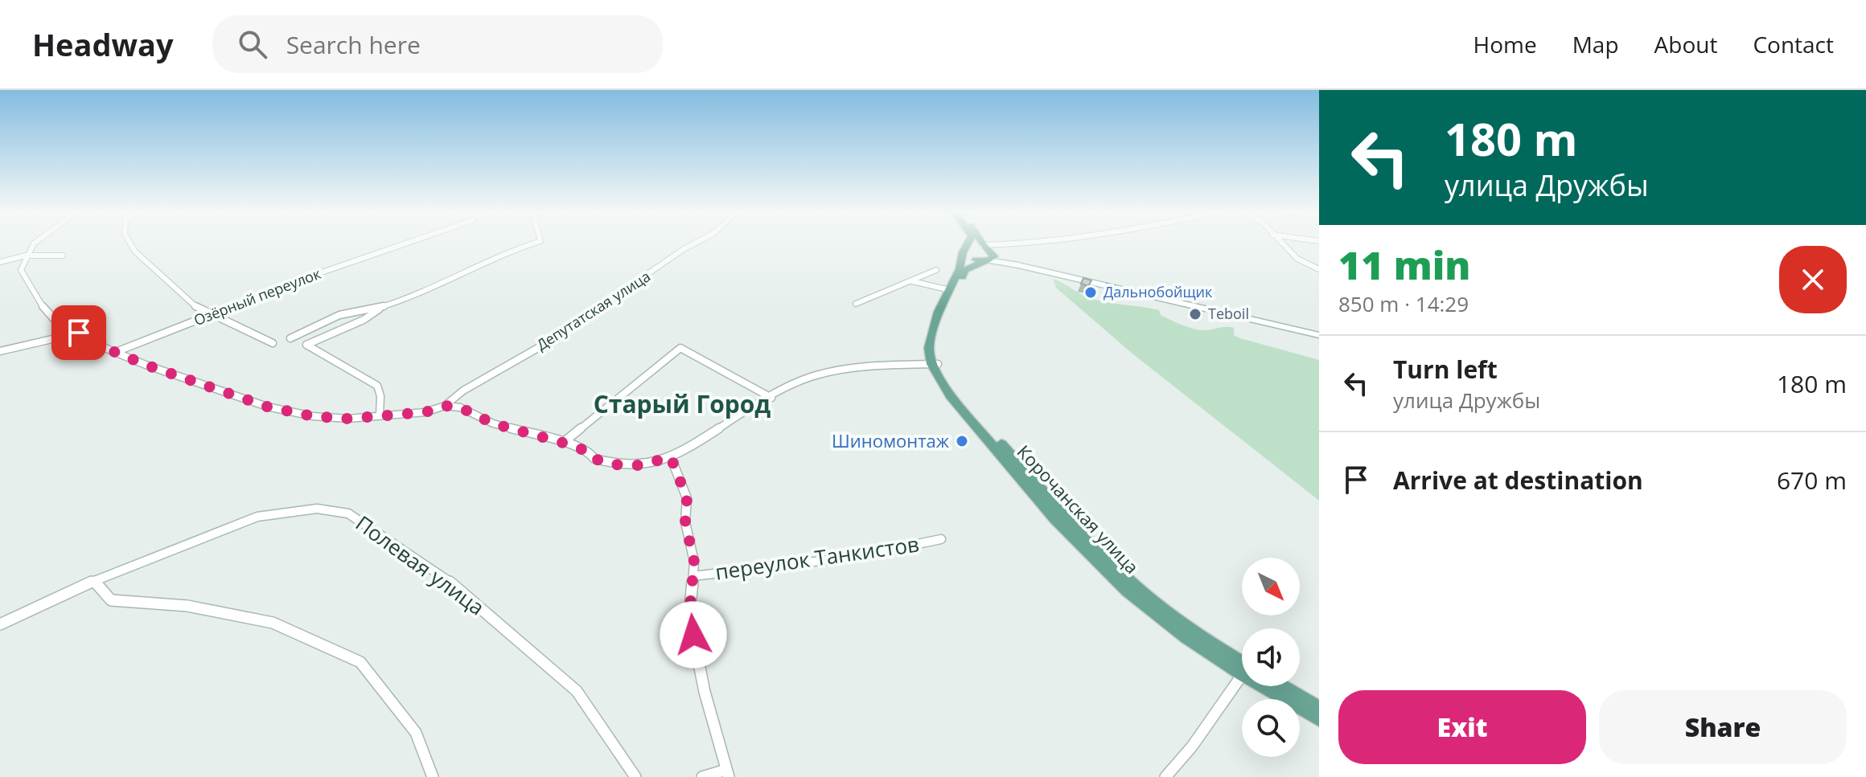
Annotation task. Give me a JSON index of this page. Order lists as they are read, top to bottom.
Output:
{
  "streets": {
    "main road": ["Корочанская улица"],
    "street": [
      "Озёрный переулок",
      "Депутатская улица",
      "переулок Танкистов",
      "Полевая улица"
    ]
  },
  "districts": ["Старый Город"],
  "places": ["Дальнобойщик", "Teboil", "Шиномонтаж"],
  "north": "bottom right",
  "page": {
    "header": "Headway",
    "search": "Search here",
    "nav": [
      "Home",
      "Map",
      "About",
      "Contact"
    ],
    "turn": ["180 m", "улица Дружбы"],
    "heading": ["11 min", "850 m · 14:29"],
    "list": [
      {
        "name": "Turn left",
        "note": "улица Дружбы",
        "value": "180 m"
      },
      {
        "name": "Arrive at destination",
        "value": "670 m"
      }
    ],
    "buttons": ["Exit", "Share"]
  }
}
